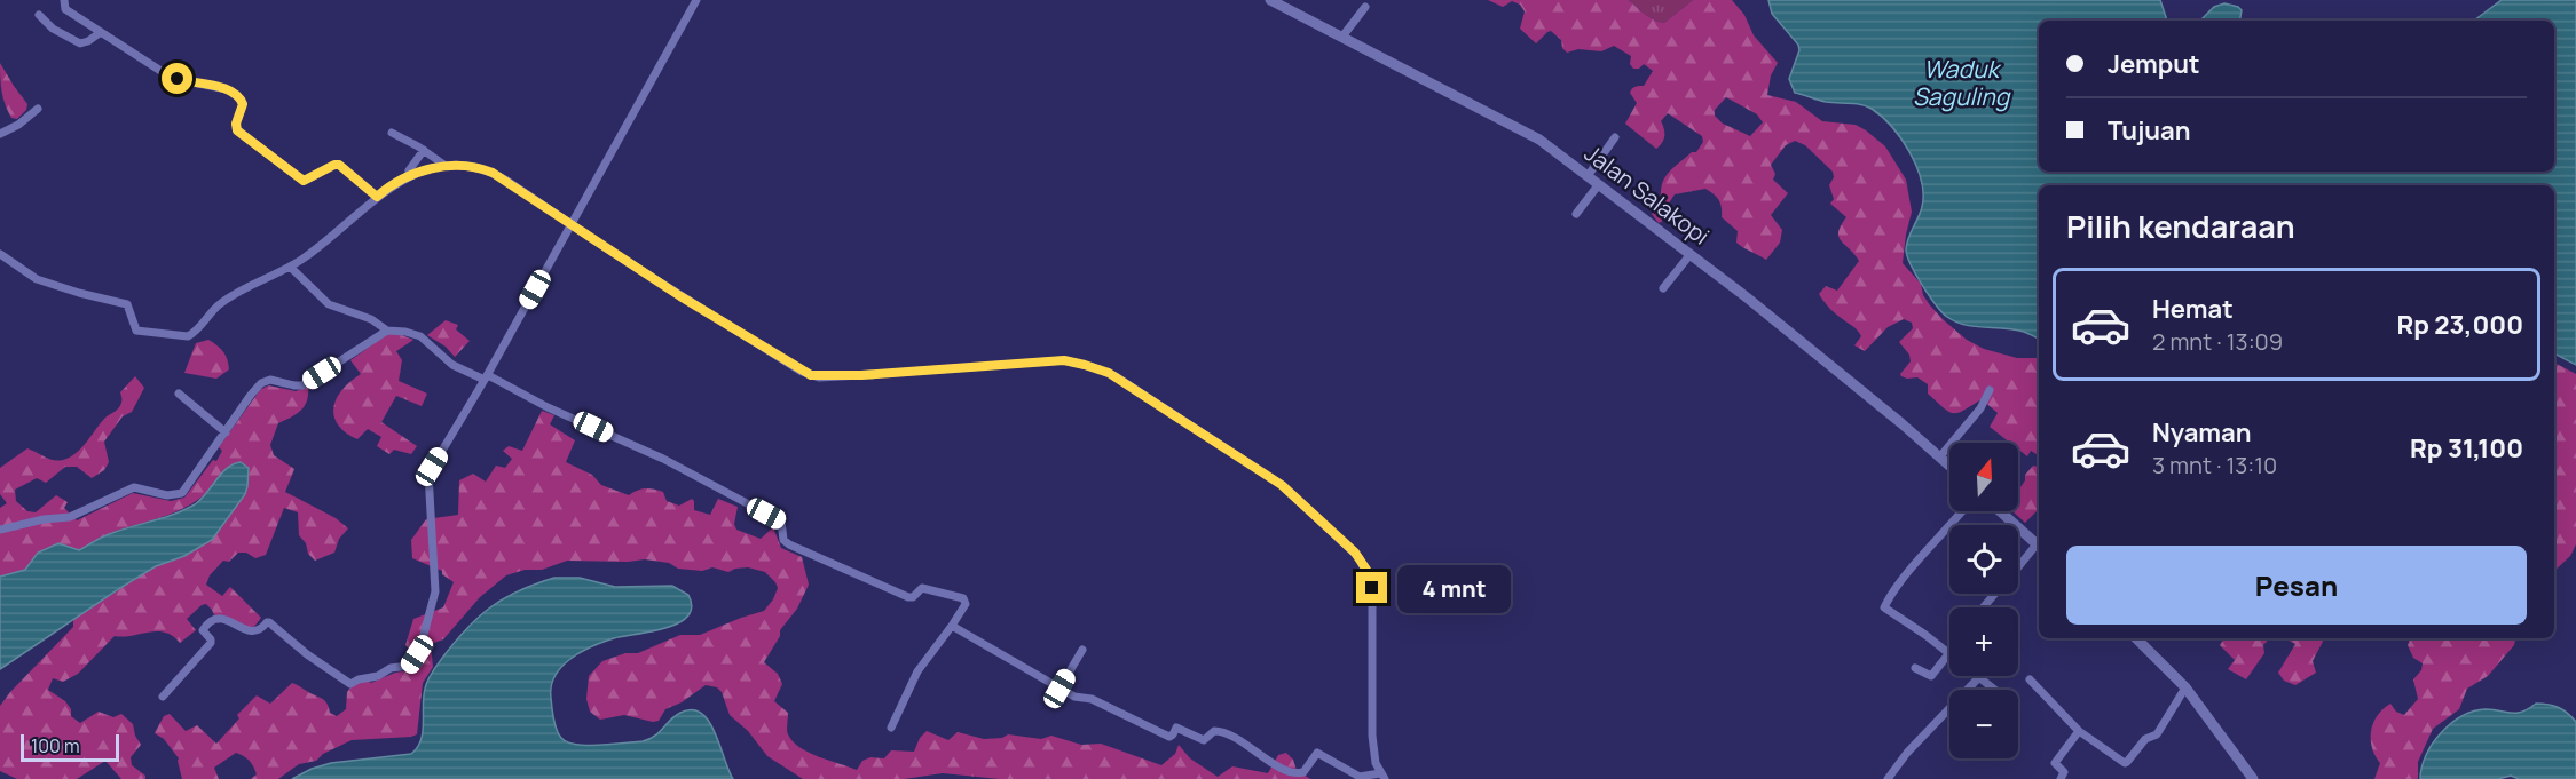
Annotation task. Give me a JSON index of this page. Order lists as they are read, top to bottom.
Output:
{
  "streets": {
    "street": ["Jalan Salakopi"]
  },
  "water": ["Waduk Saguling"],
  "scale_bar": "100 m",
  "north": "top",
  "page": {
    "banner": ["Jemput", "Tujuan"],
    "heading": "Pilih kendaraan",
    "list": [
      {
        "name": "Hemat",
        "note": "2 mnt · 13:09",
        "value": "Rp 23,000"
      },
      {
        "name": "Nyaman",
        "note": "3 mnt · 13:10",
        "value": "Rp 31,100"
      }
    ],
    "map_buttons": ["+", "−"],
    "buttons": "Pesan",
    "bubble": "4 mnt",
    "scale": "100 m"
  }
}
